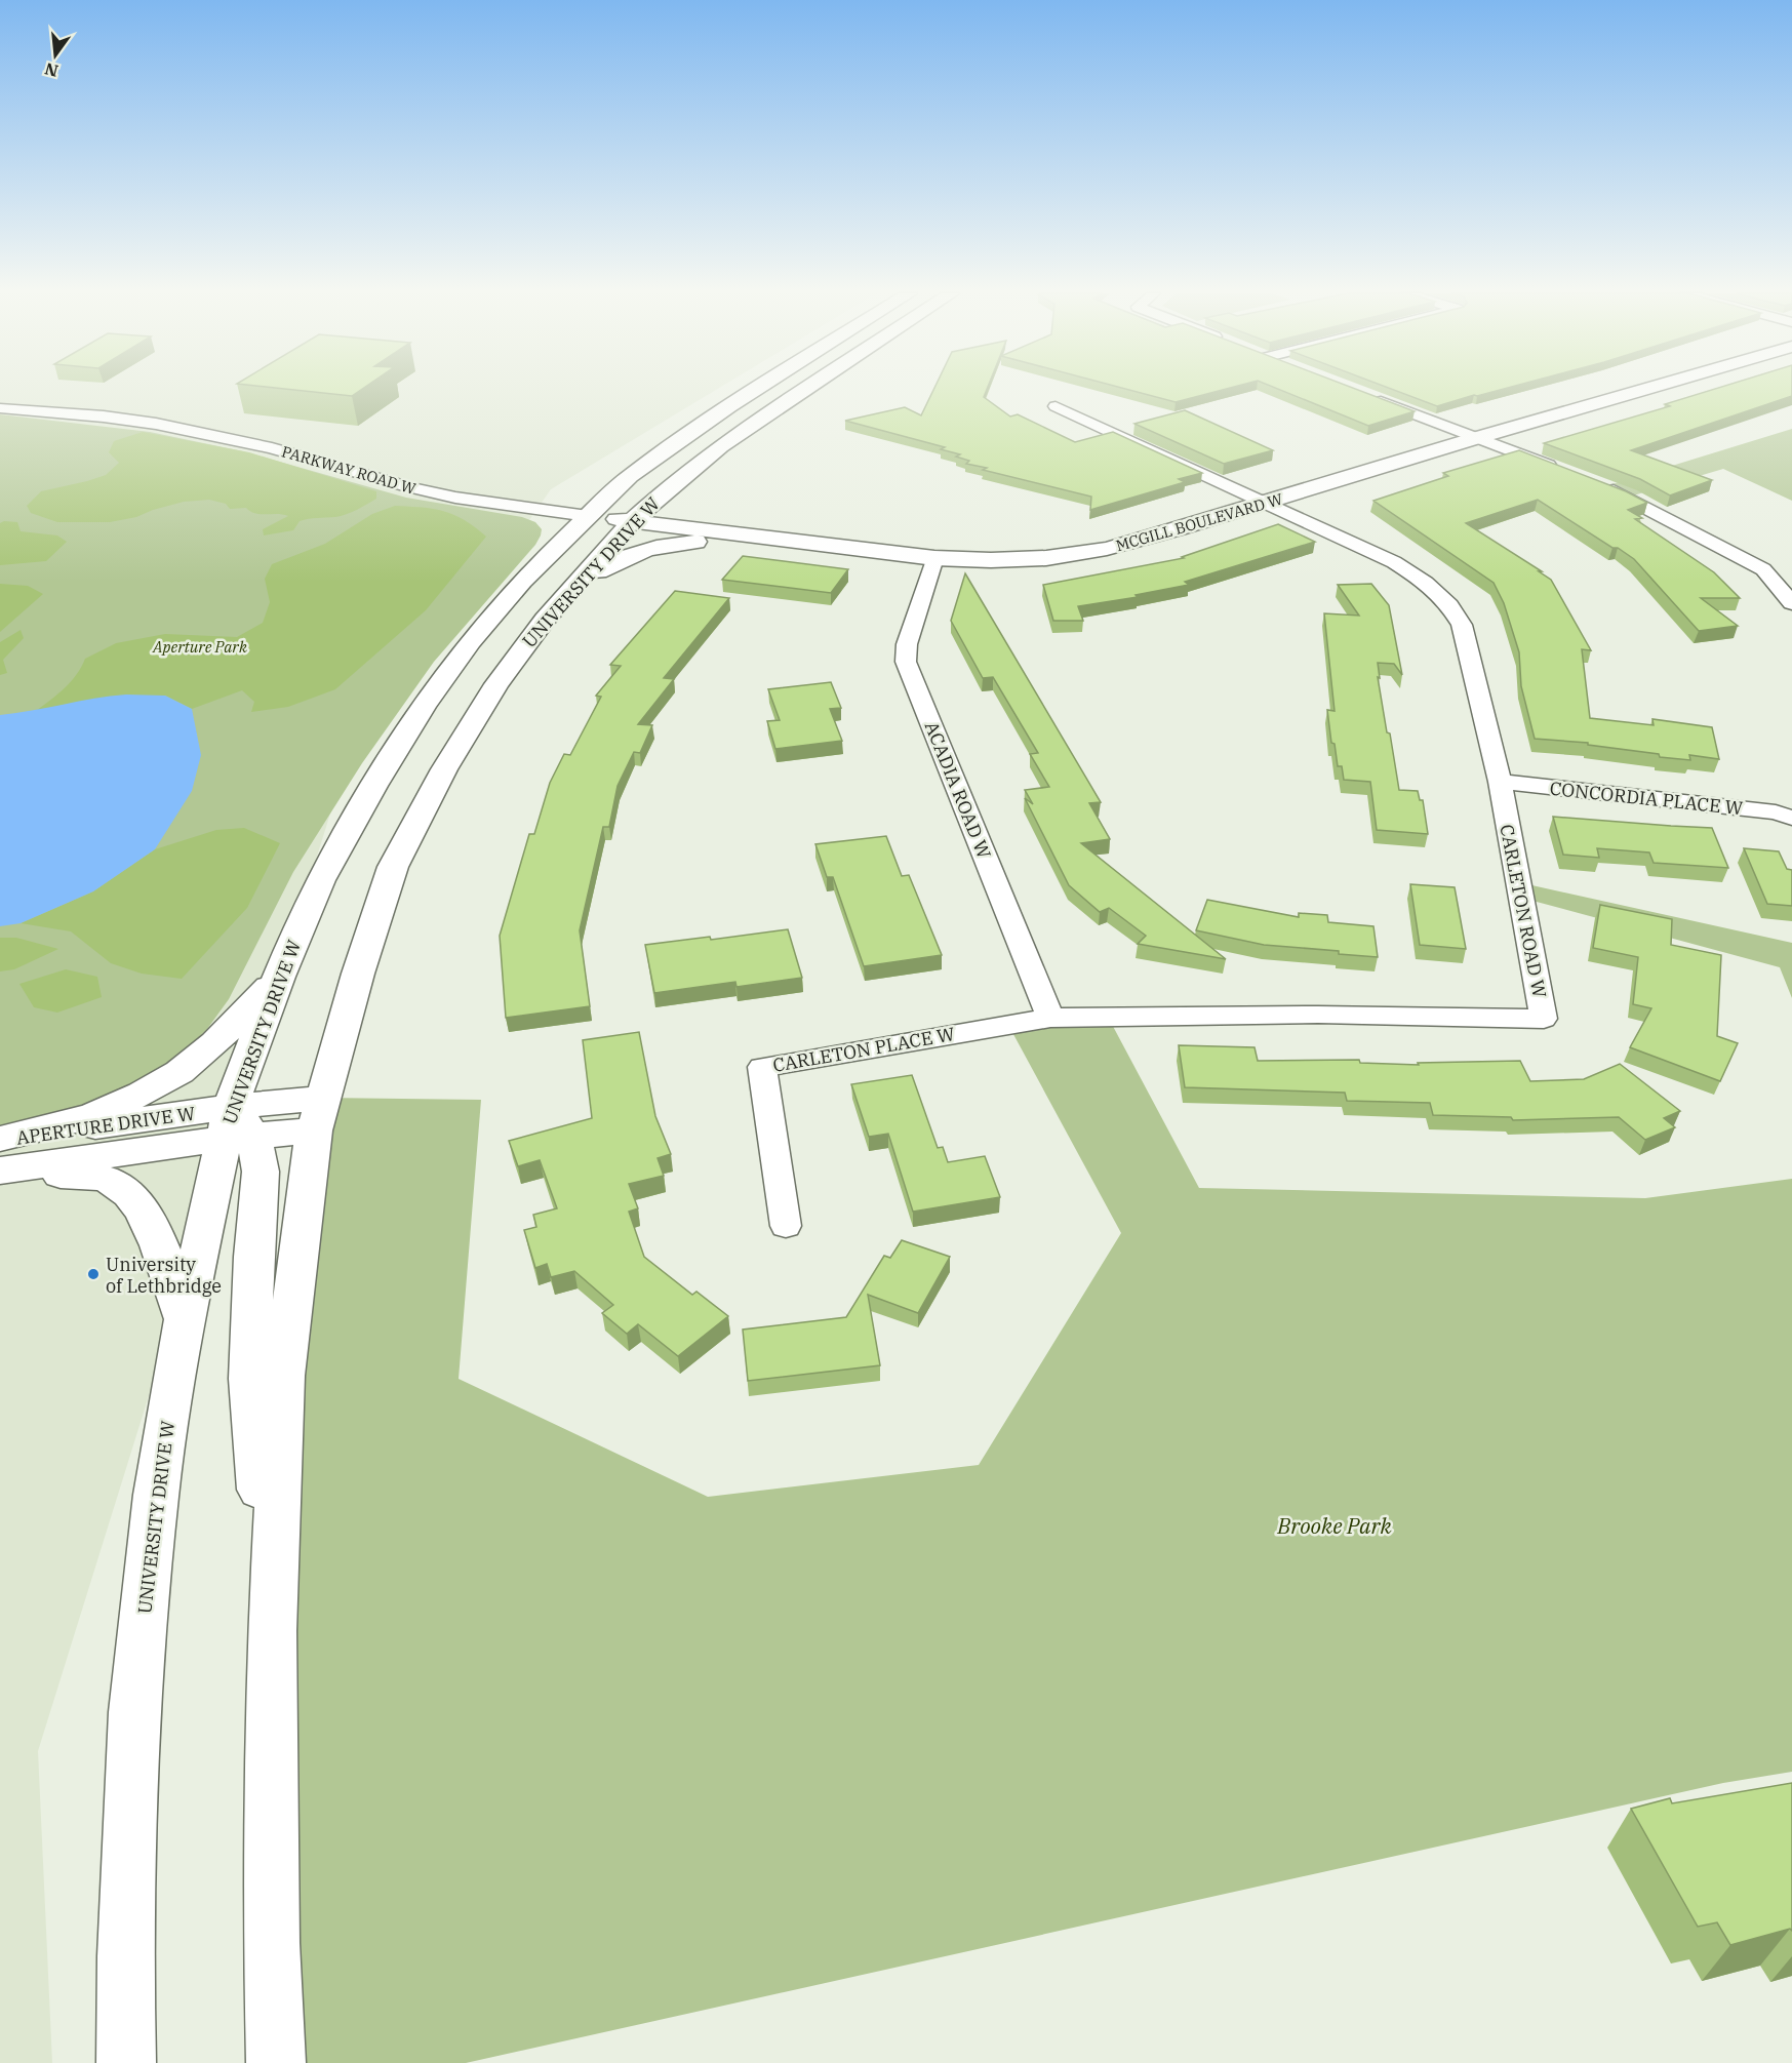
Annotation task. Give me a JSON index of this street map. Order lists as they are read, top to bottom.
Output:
{
  "streets": {
    "main road": ["MCGILL BOULEVARD W", "UNIVERSITY DRIVE W", "APERTURE DRIVE W"],
    "street": [
      "PARKWAY ROAD W",
      "ACADIA ROAD W",
      "CONCORDIA PLACE W",
      "CARLETON ROAD W",
      "CARLETON PLACE W"
    ]
  },
  "crossings": [
    ["PARKWAY ROAD W", "MCGILL BOULEVARD W"],
    ["PARKWAY ROAD W", "UNIVERSITY DRIVE W"],
    ["MCGILL BOULEVARD W", "UNIVERSITY DRIVE W"],
    ["MCGILL BOULEVARD W", "ACADIA ROAD W"],
    ["MCGILL BOULEVARD W", "CARLETON ROAD W"],
    ["UNIVERSITY DRIVE W", "APERTURE DRIVE W"],
    ["ACADIA ROAD W", "CARLETON ROAD W"],
    ["ACADIA ROAD W", "CARLETON PLACE W"],
    ["CONCORDIA PLACE W", "CARLETON ROAD W"],
    ["CARLETON ROAD W", "CARLETON PLACE W"]
  ],
  "parks": ["Aperture Park", "Brooke Park"],
  "places": ["University of Lethbridge"],
  "north": "bottom"
}
